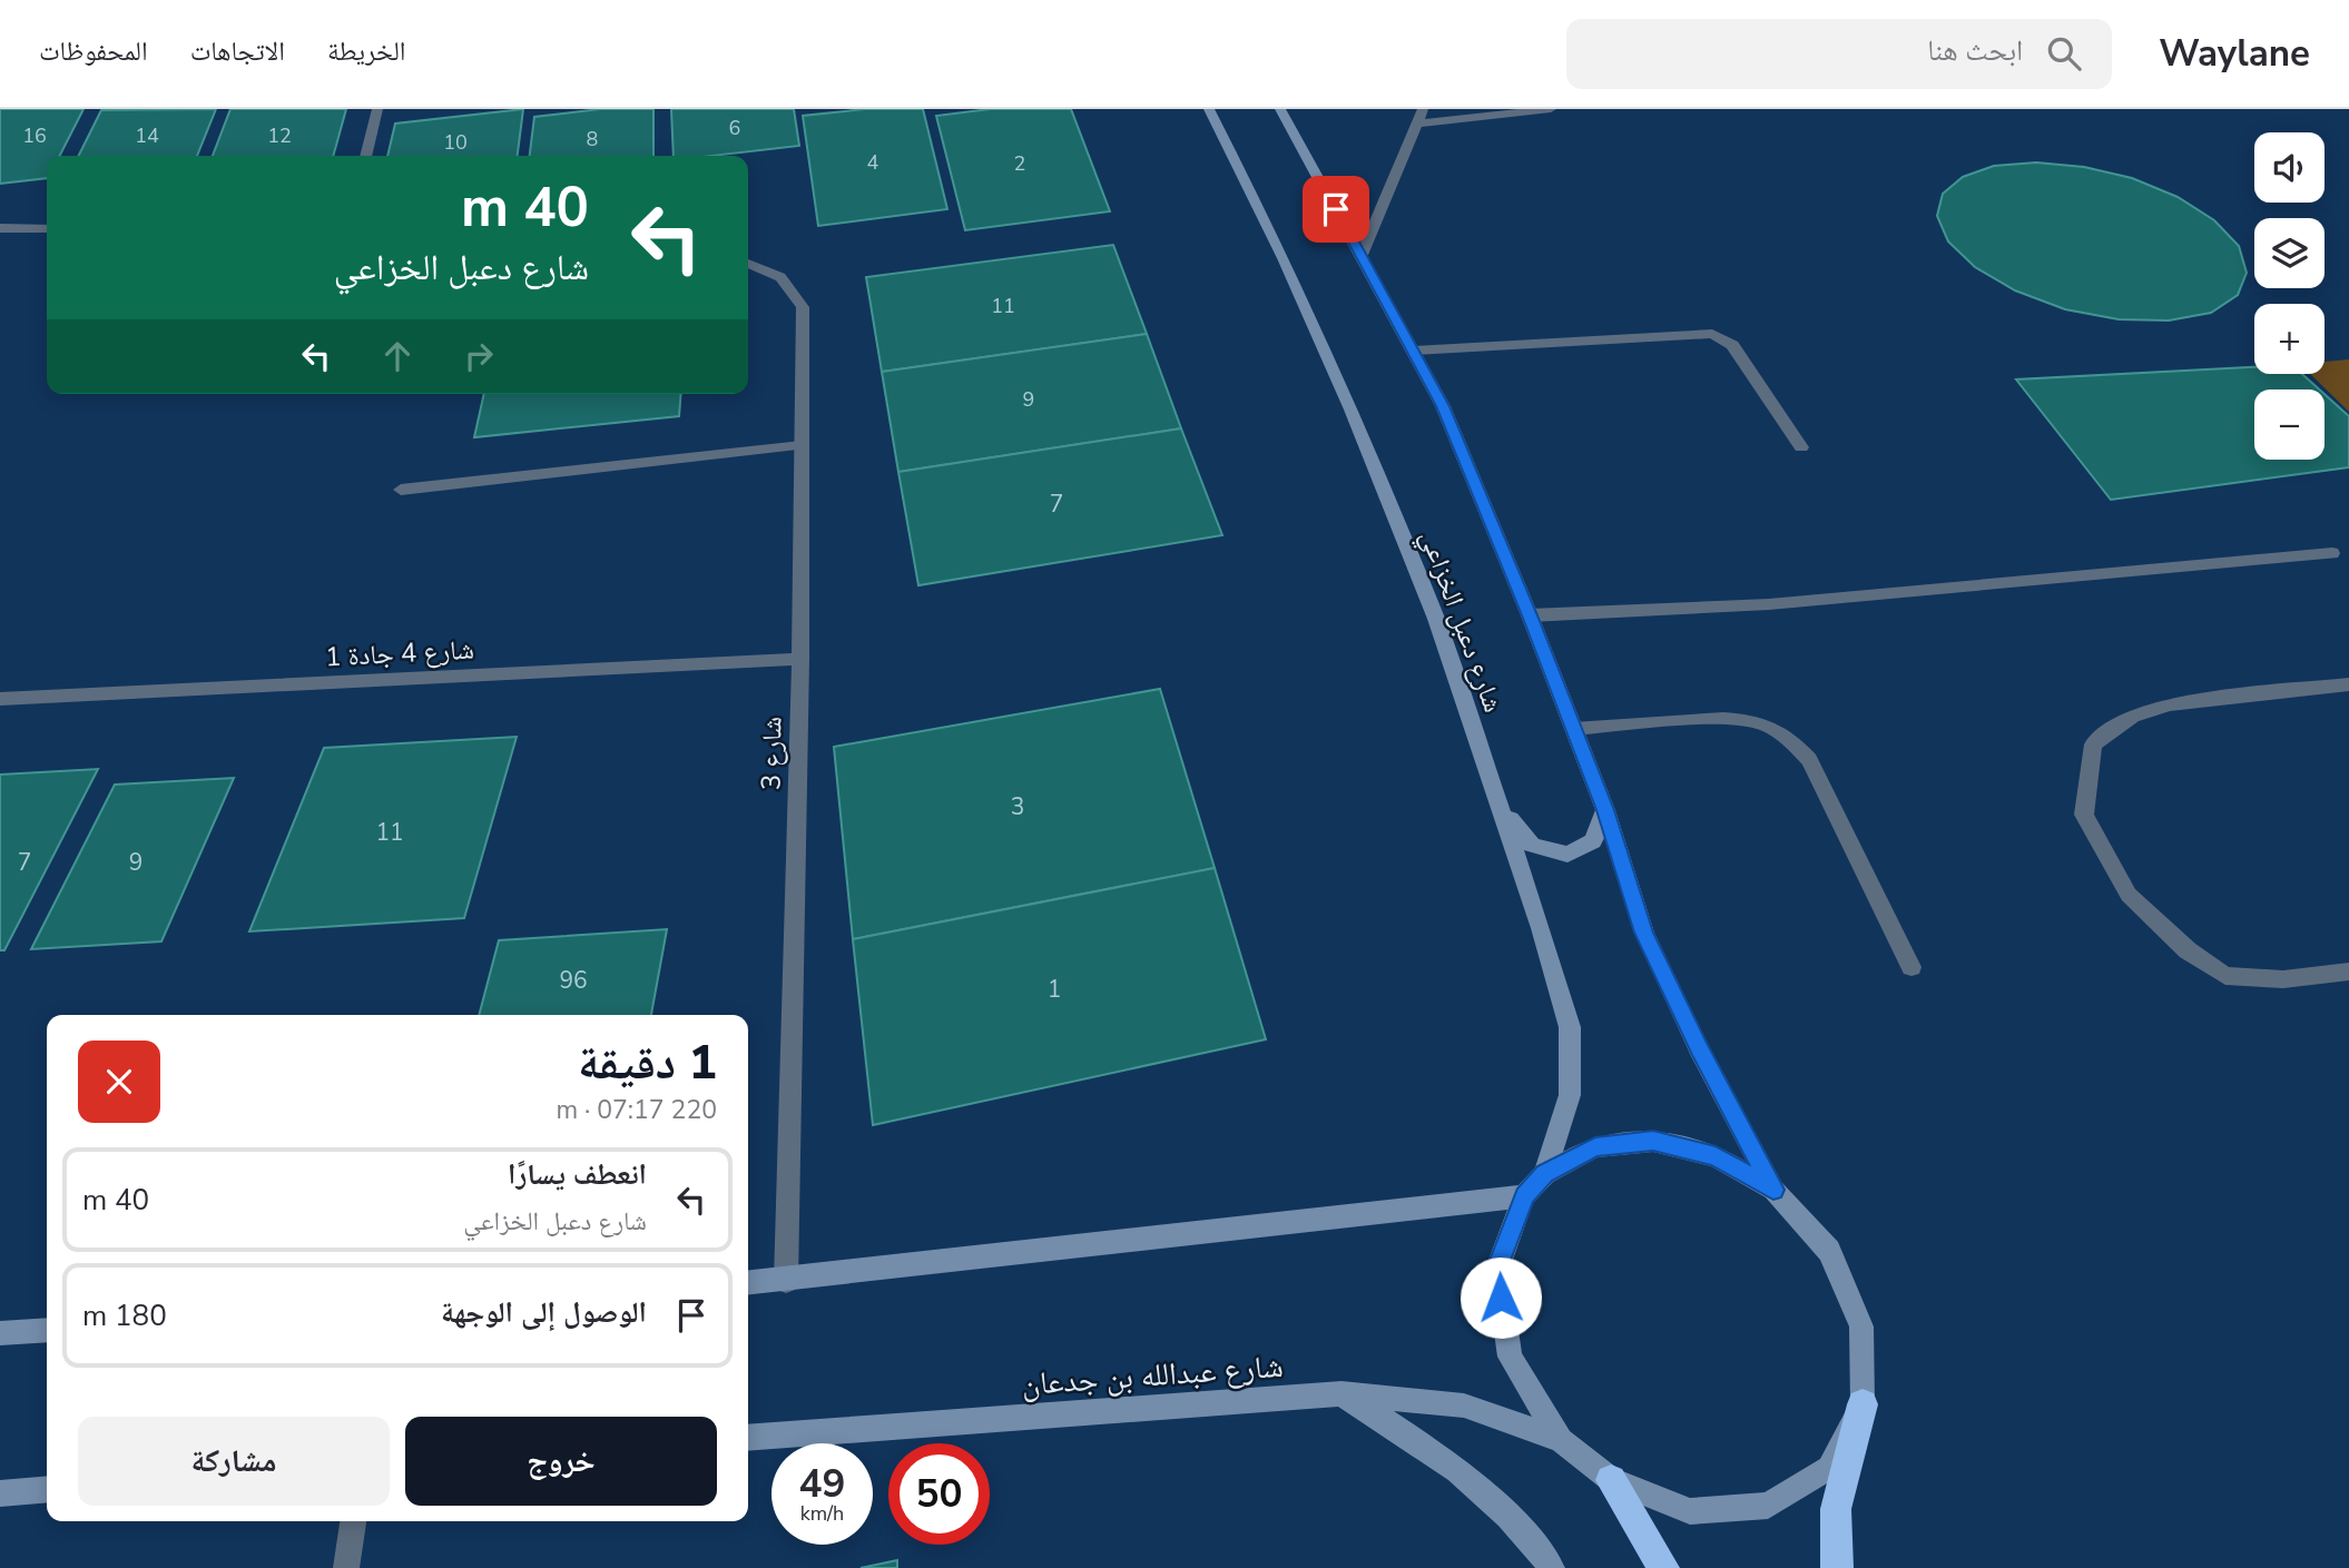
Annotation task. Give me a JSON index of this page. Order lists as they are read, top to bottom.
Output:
{
  "streets": {
    "main road": ["شارع دعبل الخزاعي", "شارع عبدالله بن جدعان"],
    "street": ["شارع 4 جادة 1", "شارع 3"]
  },
  "crossings": [
    ["شارع 4 جادة 1", "شارع 3"]
  ],
  "house_numbers": [
    "6",
    "16",
    "14",
    "12",
    "8",
    "10",
    "4",
    "2",
    "11",
    "9",
    "7",
    "3",
    "11",
    "7",
    "9",
    "96",
    "1"
  ],
  "page": {
    "header": "Waylane",
    "search": "ابحث هنا",
    "nav": ["الخريطة", "الاتجاهات", "المحفوظات"],
    "map_buttons": ["+", "−"],
    "turn": ["40 m", "شارع دعبل الخزاعي"],
    "heading": ["1 دقيقة", "220 m · 07:17"],
    "list": [
      {
        "name": "انعطف يسارًا",
        "note": "شارع دعبل الخزاعي",
        "value": "40 m"
      },
      {
        "name": "الوصول إلى الوجهة",
        "value": "180 m"
      }
    ],
    "buttons": ["خروج", "مشاركة"],
    "speed": "49 km/h",
    "limit": "50"
  }
}
